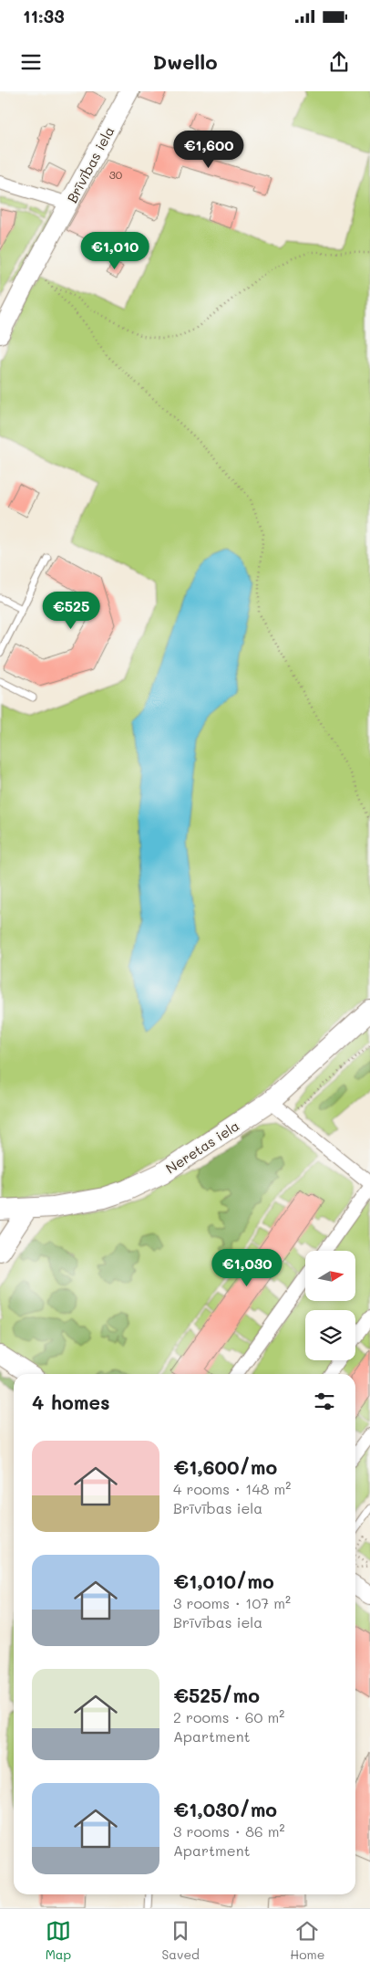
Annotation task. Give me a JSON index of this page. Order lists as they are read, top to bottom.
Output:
{
  "streets": {
    "main road": ["Brīvības iela", "Neretas iela"]
  },
  "house_numbers": ["30"],
  "north": "right",
  "page": {
    "status": "11:33",
    "header": "Dwello",
    "price": [
      "€1,600",
      "€1,010",
      "€525",
      "€1,030"
    ],
    "heading": "4 homes",
    "list": [
      {
        "name": "€1,600/mo",
        "note": "4 rooms · 148 m² · Brīvības iela"
      },
      {
        "name": "€1,010/mo",
        "note": "3 rooms · 107 m² · Brīvības iela"
      },
      {
        "name": "€525/mo",
        "note": "2 rooms · 60 m² · Apartment"
      },
      {
        "name": "€1,030/mo",
        "note": "3 rooms · 86 m² · Apartment"
      }
    ],
    "tabs": ["Map", "Saved", "Home"]
  }
}
